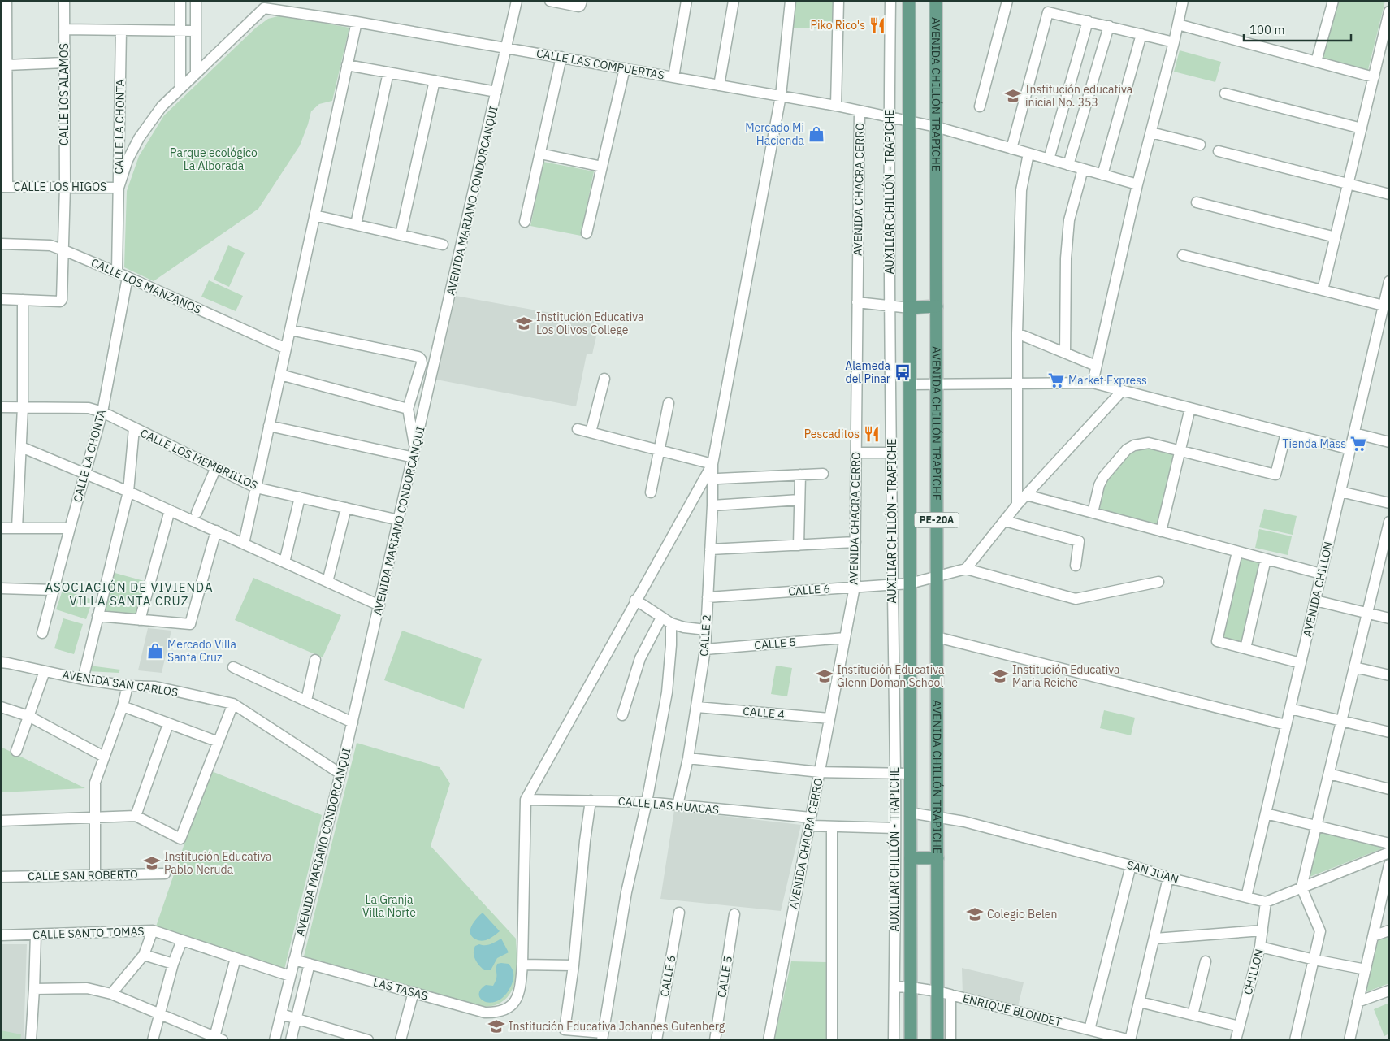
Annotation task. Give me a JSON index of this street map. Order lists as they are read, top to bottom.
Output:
{
  "streets": {
    "main road": ["AVENIDA CHILLÓN TRAPICHE", "PE-20A"],
    "street": [
      "CALLE LAS COMPUERTAS",
      "CALLE LOS ALAMOS",
      "CALLE LA CHONTA",
      "CALLE LOS HIGOS",
      "AVENIDA CHACRA CERRO",
      "AUXILIAR CHILLÓN - TRAPICHE",
      "AVENIDA MARIANO CONDORCANQUI",
      "CALLE LOS MANZANOS",
      "CALLE LOS MEMBRILLOS",
      "AVENIDA CHILLON",
      "CALLE 6",
      "CALLE 2",
      "CALLE 5",
      "AVENIDA SAN CARLOS",
      "CALLE 4",
      "CALLE LAS HUACAS",
      "SAN JUAN",
      "CALLE SAN ROBERTO",
      "CALLE SANTO TOMAS",
      "CHILLON",
      "LAS TASAS",
      "ENRIQUE BLONDET"
    ]
  },
  "crossings": [
    ["CALLE LAS COMPUERTAS", "AVENIDA CHILLÓN TRAPICHE"],
    ["CALLE LAS COMPUERTAS", "AVENIDA CHACRA CERRO"],
    ["CALLE LAS COMPUERTAS", "AUXILIAR CHILLÓN - TRAPICHE"],
    ["CALLE LAS COMPUERTAS", "AVENIDA MARIANO CONDORCANQUI"],
    ["CALLE LAS COMPUERTAS", "PE-20A"],
    ["CALLE LOS ALAMOS", "CALLE LOS HIGOS"],
    ["CALLE LOS ALAMOS", "CALLE LOS MANZANOS"],
    ["AVENIDA CHILLÓN TRAPICHE", "CALLE 6"],
    ["AVENIDA CHILLÓN TRAPICHE", "SAN JUAN"],
    ["AVENIDA CHILLÓN TRAPICHE", "ENRIQUE BLONDET"],
    ["CALLE LA CHONTA", "CALLE LOS HIGOS"],
    ["CALLE LA CHONTA", "CALLE LOS MANZANOS"],
    ["CALLE LA CHONTA", "CALLE LOS MEMBRILLOS"],
    ["AVENIDA CHACRA CERRO", "CALLE 6"],
    ["AVENIDA CHACRA CERRO", "CALLE 5"],
    ["AVENIDA CHACRA CERRO", "CALLE 4"],
    ["AVENIDA CHACRA CERRO", "CALLE LAS HUACAS"],
    ["AUXILIAR CHILLÓN - TRAPICHE", "CALLE 6"],
    ["AUXILIAR CHILLÓN - TRAPICHE", "CALLE LAS HUACAS"],
    ["AUXILIAR CHILLÓN - TRAPICHE", "ENRIQUE BLONDET"],
    ["AVENIDA MARIANO CONDORCANQUI", "CALLE LOS MEMBRILLOS"],
    ["AVENIDA MARIANO CONDORCANQUI", "AVENIDA SAN CARLOS"],
    ["AVENIDA MARIANO CONDORCANQUI", "CALLE SANTO TOMAS"],
    ["AVENIDA MARIANO CONDORCANQUI", "LAS TASAS"],
    ["PE-20A", "CALLE 6"],
    ["PE-20A", "SAN JUAN"],
    ["PE-20A", "ENRIQUE BLONDET"],
    ["AVENIDA CHILLON", "SAN JUAN"],
    ["CALLE 6", "CALLE 2"],
    ["CALLE 2", "CALLE 5"],
    ["CALLE 2", "CALLE 4"],
    ["CALLE 2", "CALLE LAS HUACAS"],
    ["SAN JUAN", "CHILLON"]
  ],
  "districts": ["ASOCIACIÓN DE VIVIENDA VILLA SANTA CRUZ"],
  "parks": ["Parque ecológico La Alborada", "La Granja Villa Norte"],
  "places": {
    "restaurant": ["Piko Rico's", "Pescaditos"],
    "school or university": [
      "Institución educativa inicial No. 353",
      "Institución Educativa Los Olivos College",
      "Institución Educativa Glenn Doman School",
      "Institución Educativa Maria Reiche",
      "Institución Educativa Pablo Neruda",
      "Colegio Belen",
      "Institución Educativa Johannes Gutenberg"
    ],
    "shop": ["Mercado Mi Hacienda", "Mercado Villa Santa Cruz"],
    "bus stop": ["Alameda del Pinar"],
    "supermarket": ["Market Express", "Tienda Mass"]
  },
  "scale_bar": "100 m"
}
